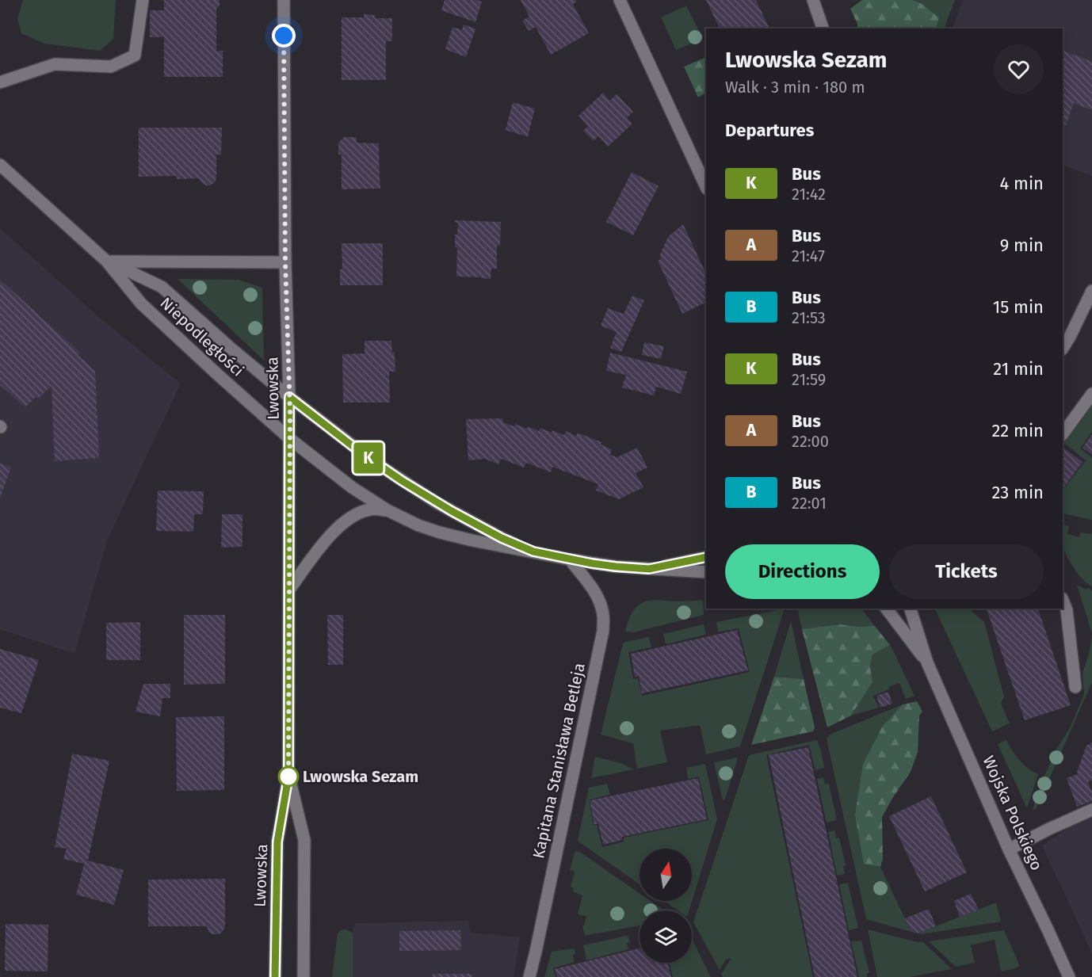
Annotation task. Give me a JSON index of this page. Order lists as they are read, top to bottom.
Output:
{
  "streets": {
    "main road": [
      "Niepodległości",
      "Lwowska",
      "Kapitana Stanisława Betleja",
      "Wojska Polskiego"
    ]
  },
  "crossings": [
    ["Niepodległości", "Lwowska"],
    ["Niepodległości", "Kapitana Stanisława Betleja"]
  ],
  "places": ["Lwowska Sezam"],
  "lines": ["bus line K"],
  "north": "top",
  "page": {
    "on_map": "K",
    "heading": [
      ["Lwowska Sezam", "Walk · 3 min · 180 m"],
      "Departures"
    ],
    "list": [
      {
        "mark": "K",
        "name": "Bus",
        "note": "21:42",
        "value": "4 min"
      },
      {
        "mark": "A",
        "name": "Bus",
        "note": "21:47",
        "value": "9 min"
      },
      {
        "mark": "B",
        "name": "Bus",
        "note": "21:53",
        "value": "15 min"
      },
      {
        "mark": "K",
        "name": "Bus",
        "note": "21:59",
        "value": "21 min"
      },
      {
        "mark": "A",
        "name": "Bus",
        "note": "22:00",
        "value": "22 min"
      },
      {
        "mark": "B",
        "name": "Bus",
        "note": "22:01",
        "value": "23 min"
      }
    ],
    "buttons": ["Directions", "Tickets"]
  }
}
